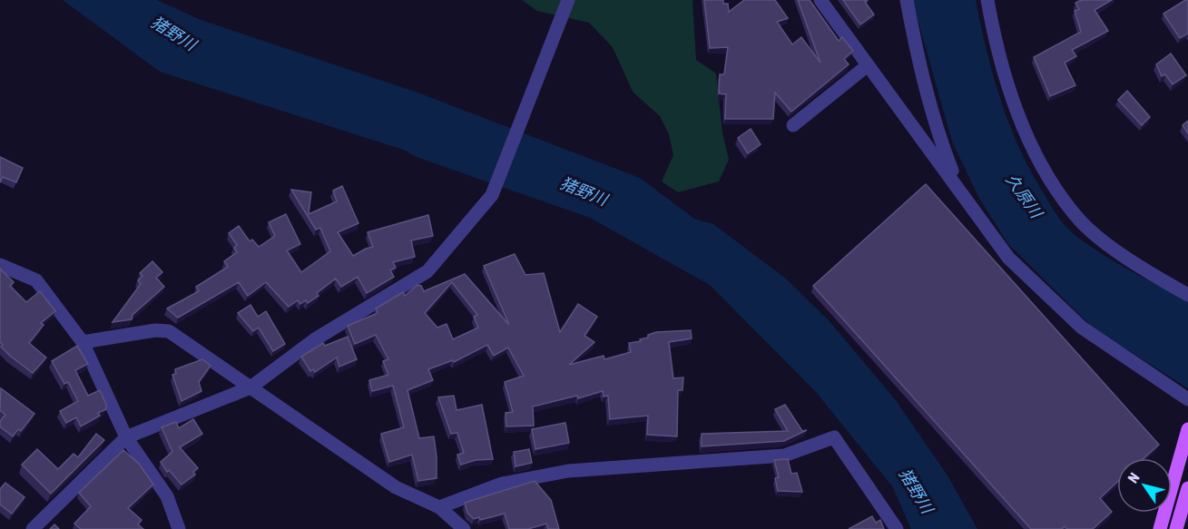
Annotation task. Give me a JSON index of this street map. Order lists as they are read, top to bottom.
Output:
{
  "water": ["猪野川", "久原川"],
  "north": "top left"
}
